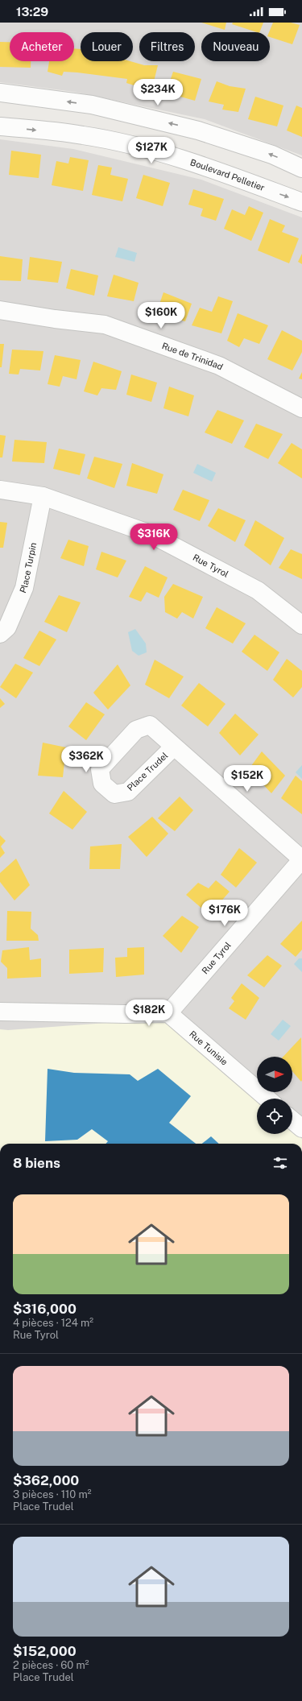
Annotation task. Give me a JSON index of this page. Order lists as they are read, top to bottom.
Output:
{
  "streets": {
    "street": [
      "Boulevard Pelletier",
      "Rue de Trinidad",
      "Rue Tyrol",
      "Place Turpin",
      "Place Trudel",
      "Rue Tunisie"
    ]
  },
  "crossings": [
    ["Rue Tyrol", "Place Turpin"],
    ["Rue Tyrol", "Place Trudel"],
    ["Rue Tyrol", "Rue Tunisie"]
  ],
  "north": "right",
  "page": {
    "status": "13:29",
    "chip": [
      "Acheter",
      "Louer",
      "Filtres",
      "Nouveau"
    ],
    "price": [
      "$234K",
      "$127K",
      "$160K",
      "$316K",
      "$362K",
      "$152K",
      "$176K",
      "$182K"
    ],
    "heading": "8 biens",
    "list": [
      {
        "name": "$316,000",
        "note": "4 pièces · 124 m² · Rue Tyrol"
      },
      {
        "name": "$362,000",
        "note": "3 pièces · 110 m² · Place Trudel"
      },
      {
        "name": "$152,000",
        "note": "2 pièces · 60 m² · Place Trudel"
      }
    ]
  }
}
